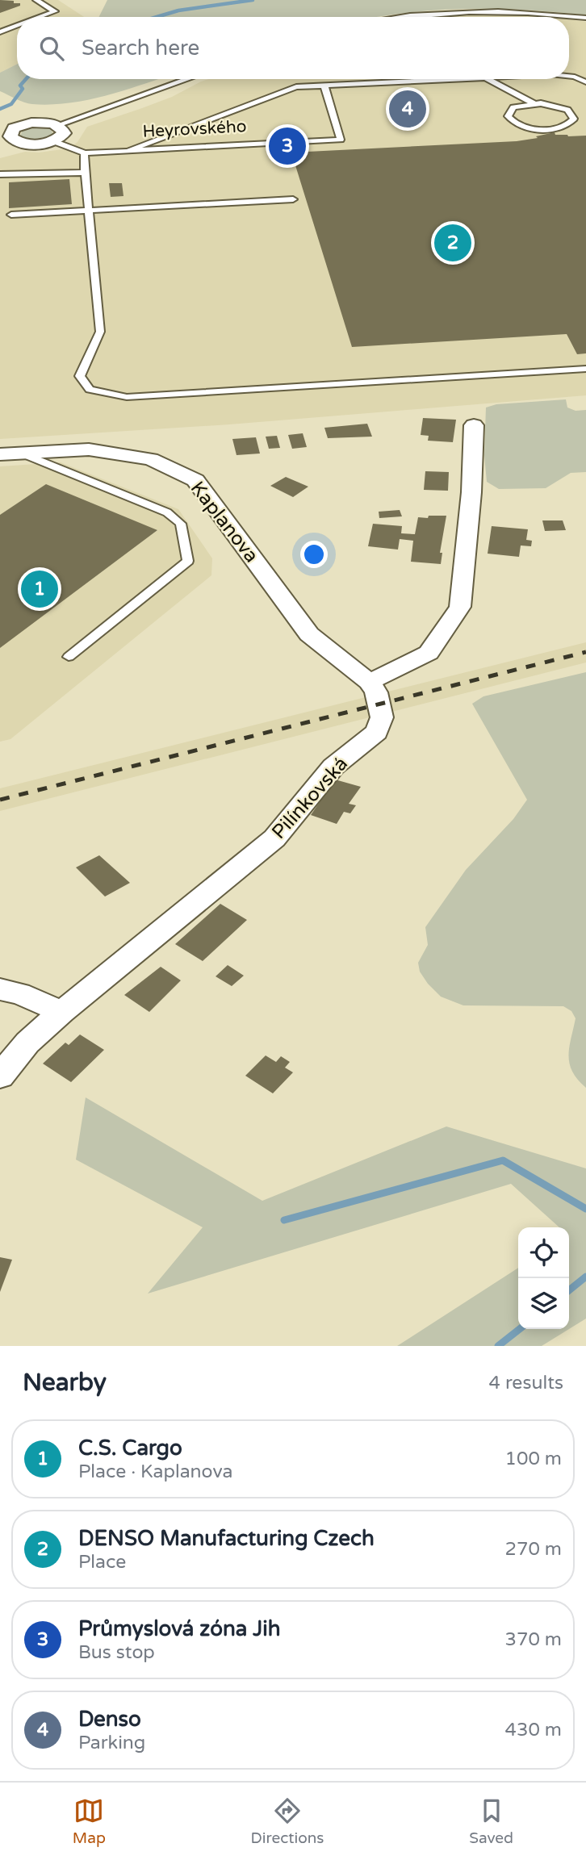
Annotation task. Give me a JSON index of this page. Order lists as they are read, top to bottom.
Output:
{
  "streets": {
    "street": ["Kaplanova", "Pilínkovská"],
    "lane": ["Heyrovského"]
  },
  "crossings": [
    ["Kaplanova", "Pilínkovská"]
  ],
  "page": {
    "search": "Search here",
    "pins": [
      "4",
      "3",
      "2",
      "1"
    ],
    "heading": ["Nearby", "4 results"],
    "list": [
      {
        "mark": "1",
        "name": "C.S. Cargo",
        "note": "Place · Kaplanova",
        "value": "100 m"
      },
      {
        "mark": "2",
        "name": "DENSO Manufacturing Czech",
        "note": "Place",
        "value": "270 m"
      },
      {
        "mark": "3",
        "name": "Průmyslová zóna Jih",
        "note": "Bus stop",
        "value": "370 m"
      },
      {
        "mark": "4",
        "name": "Denso",
        "note": "Parking",
        "value": "430 m"
      }
    ],
    "nav": ["Map", "Directions", "Saved"]
  }
}
